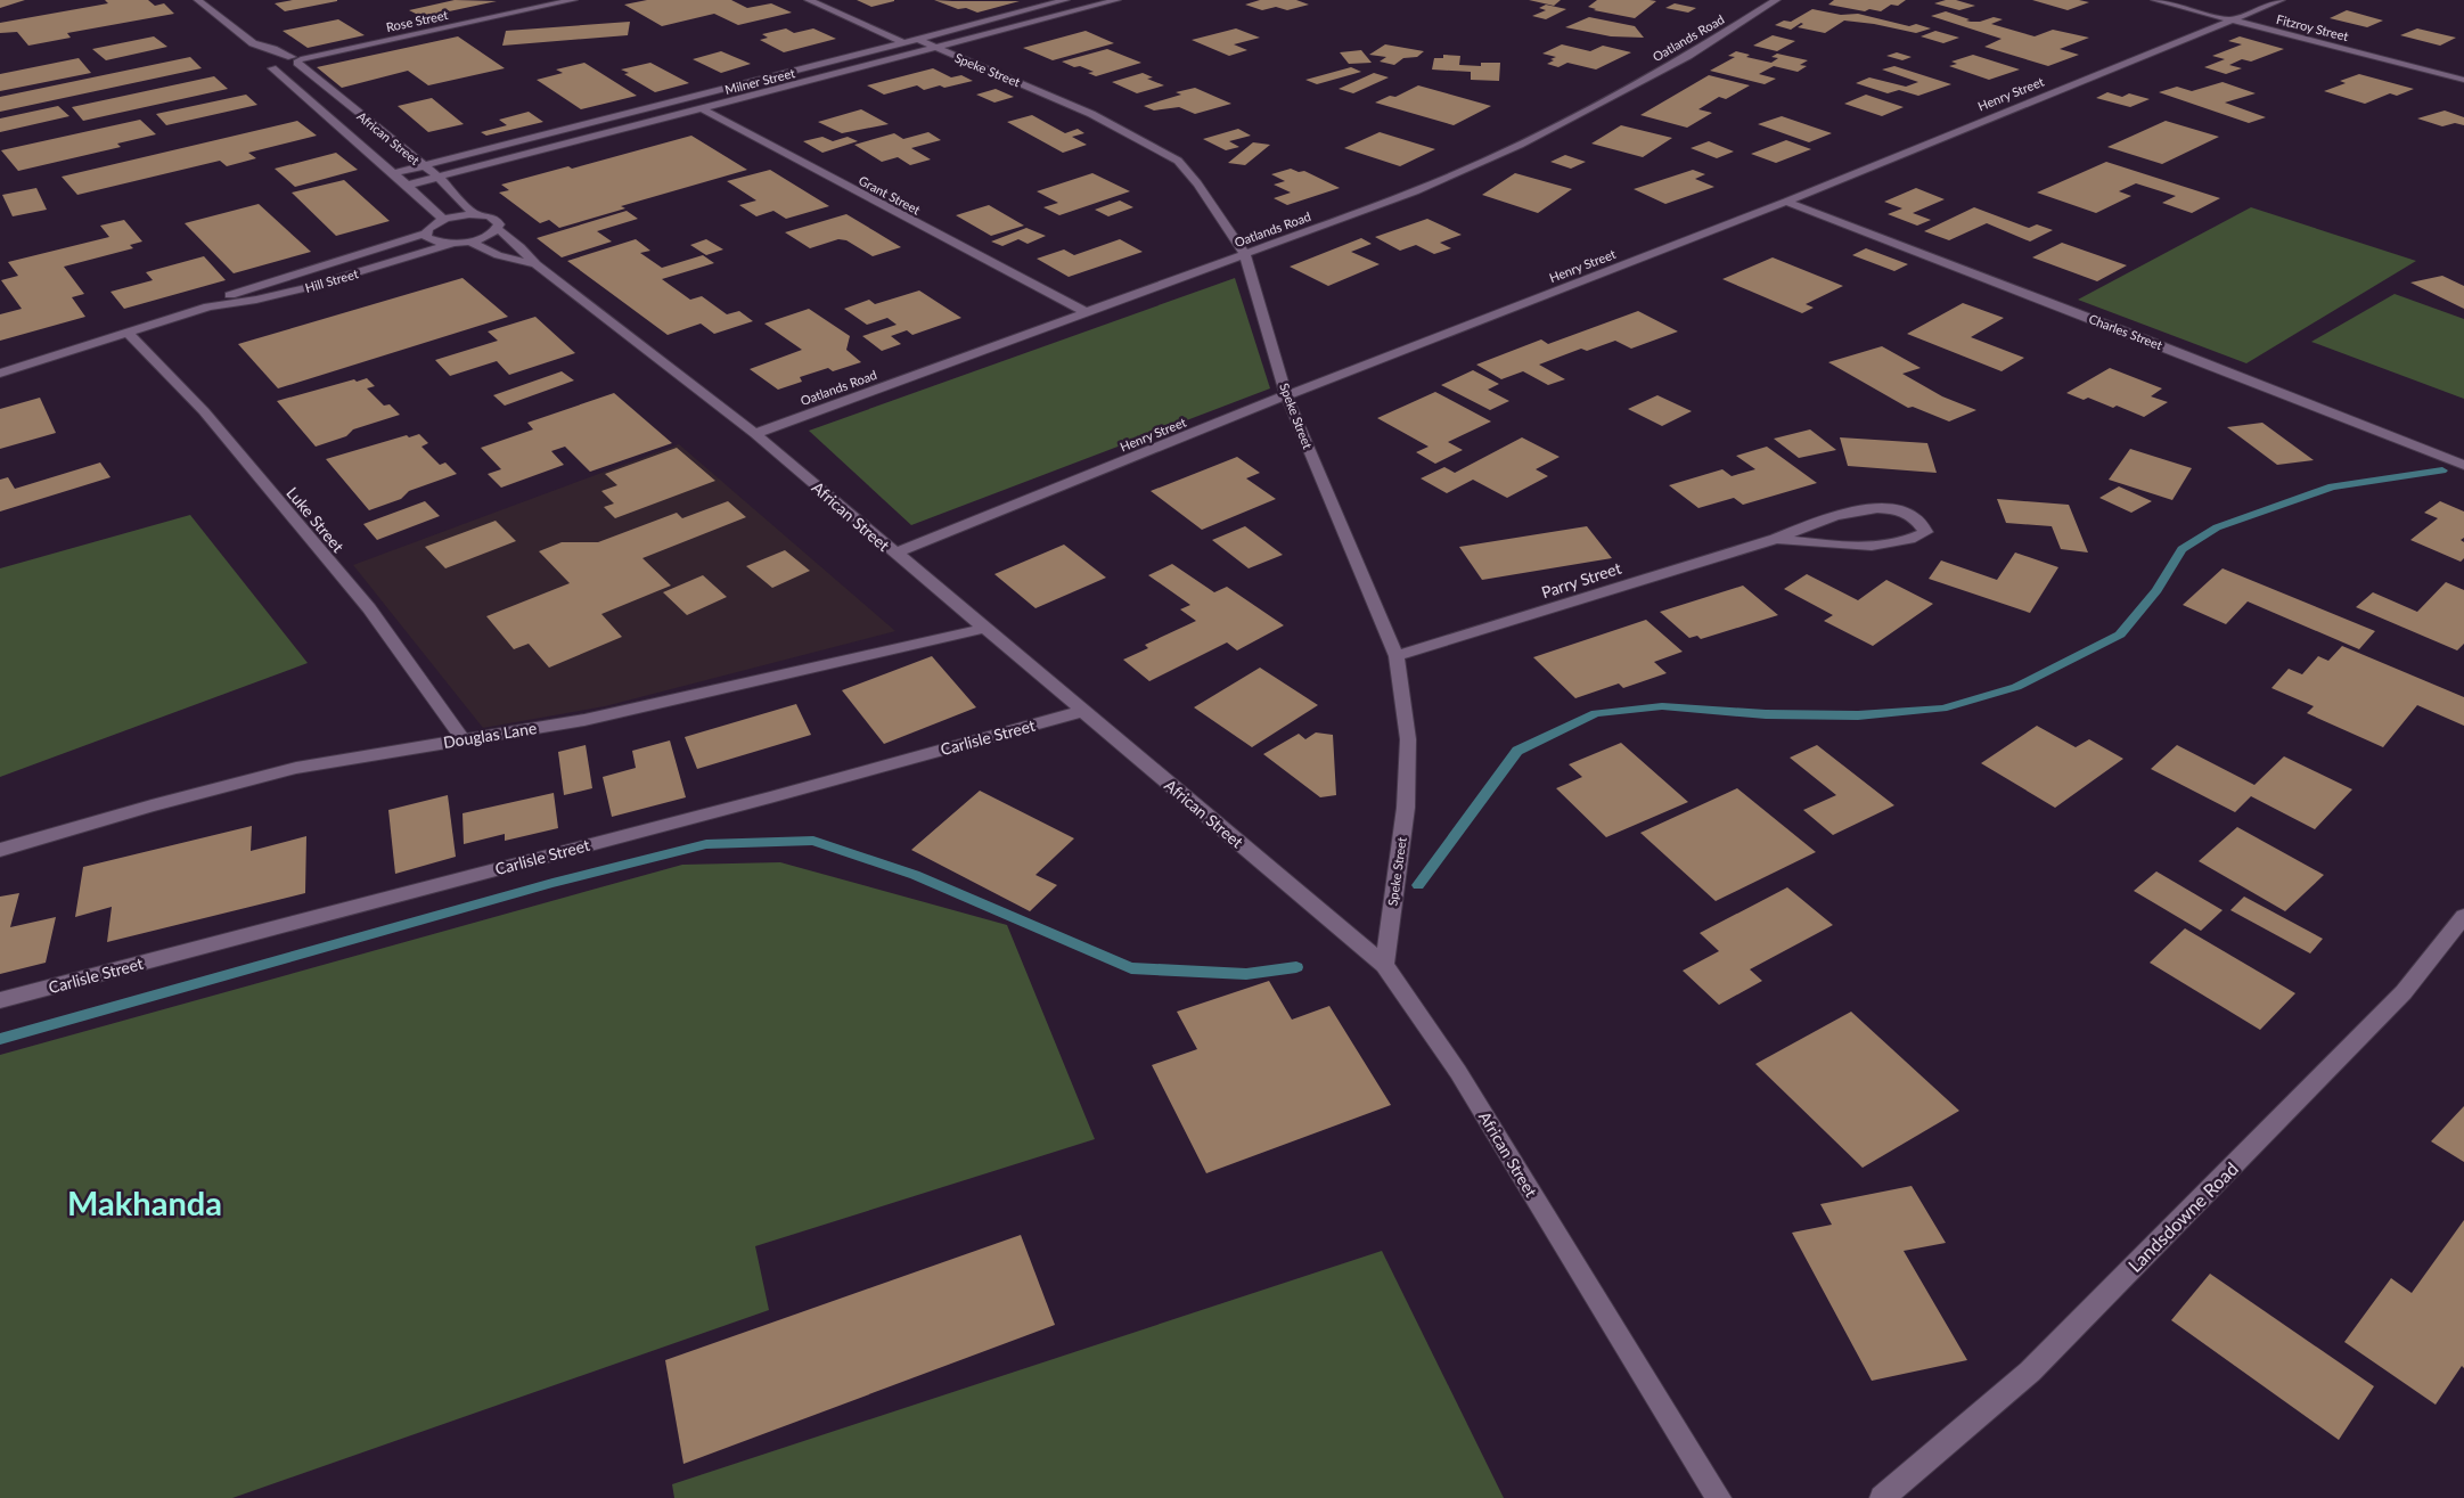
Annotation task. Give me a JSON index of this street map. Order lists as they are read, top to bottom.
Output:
{
  "streets": {
    "street": [
      "Rose Street",
      "Fitzroy Street",
      "Oatlands Road",
      "Speke Street",
      "Milner Street",
      "Henry Street",
      "African Street",
      "Grant Street",
      "Hill Street",
      "Charles Street",
      "Luke Street",
      "Parry Street",
      "Douglas Lane",
      "Carlisle Street",
      "Landsdowne Road"
    ]
  },
  "crossings": [
    ["Rose Street", "African Street"],
    ["Fitzroy Street", "Henry Street"],
    ["Oatlands Road", "Speke Street"],
    ["Oatlands Road", "African Street"],
    ["Oatlands Road", "Grant Street"],
    ["Speke Street", "Milner Street"],
    ["Speke Street", "Henry Street"],
    ["Speke Street", "African Street"],
    ["Speke Street", "Parry Street"],
    ["Milner Street", "African Street"],
    ["Milner Street", "Grant Street"],
    ["Henry Street", "African Street"],
    ["Henry Street", "Charles Street"],
    ["African Street", "Hill Street"],
    ["African Street", "Douglas Lane"],
    ["African Street", "Carlisle Street"],
    ["Hill Street", "Luke Street"],
    ["Luke Street", "Douglas Lane"]
  ],
  "districts": ["Makhanda"]
}
